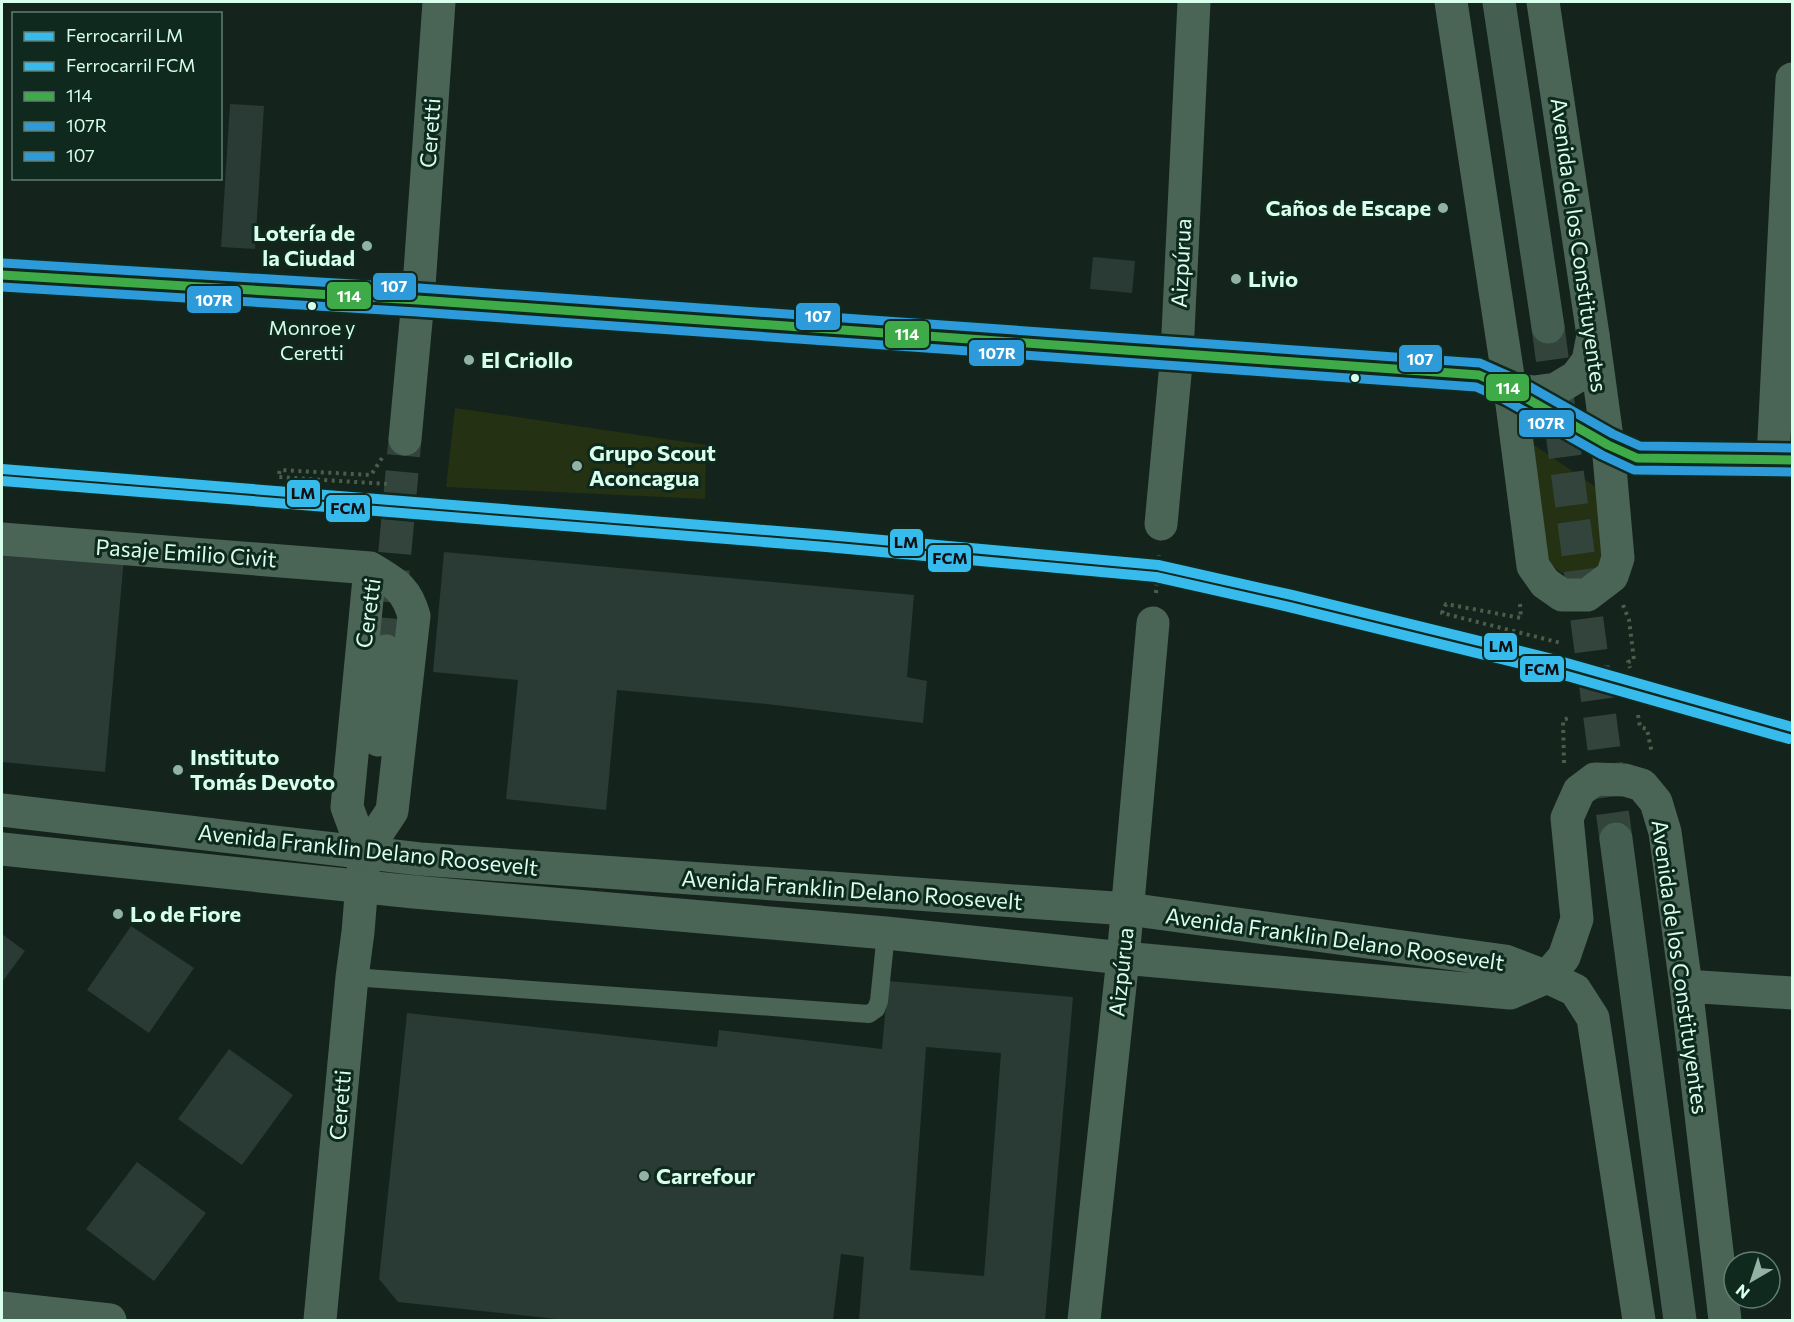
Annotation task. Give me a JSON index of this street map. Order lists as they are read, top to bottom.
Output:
{
  "streets": {
    "main road": ["Avenida de los Constituyentes"],
    "street": [
      "Ceretti",
      "Aizpúrua",
      "Pasaje Emilio Civit",
      "Avenida Franklin Delano Roosevelt"
    ]
  },
  "crossings": [
    ["Ceretti", "Pasaje Emilio Civit"],
    ["Ceretti", "Avenida Franklin Delano Roosevelt"],
    ["Avenida de los Constituyentes", "Avenida Franklin Delano Roosevelt"],
    ["Aizpúrua", "Avenida Franklin Delano Roosevelt"]
  ],
  "places": [
    "Caños de Escape",
    "Lotería de la Ciudad",
    "Livio",
    "Monroe y Ceretti",
    "El Criollo",
    "Grupo Scout Aconcagua",
    "Instituto Tomás Devoto",
    "Lo de Fiore",
    "Carrefour"
  ],
  "lines": [
    "transit line 107",
    "transit line 114",
    "transit line 107R",
    "rail line LM",
    "rail line FCM"
  ],
  "legend": [
    "Ferrocarril LM",
    "Ferrocarril FCM",
    "114",
    "107R",
    "107"
  ],
  "north": "bottom left"
}
